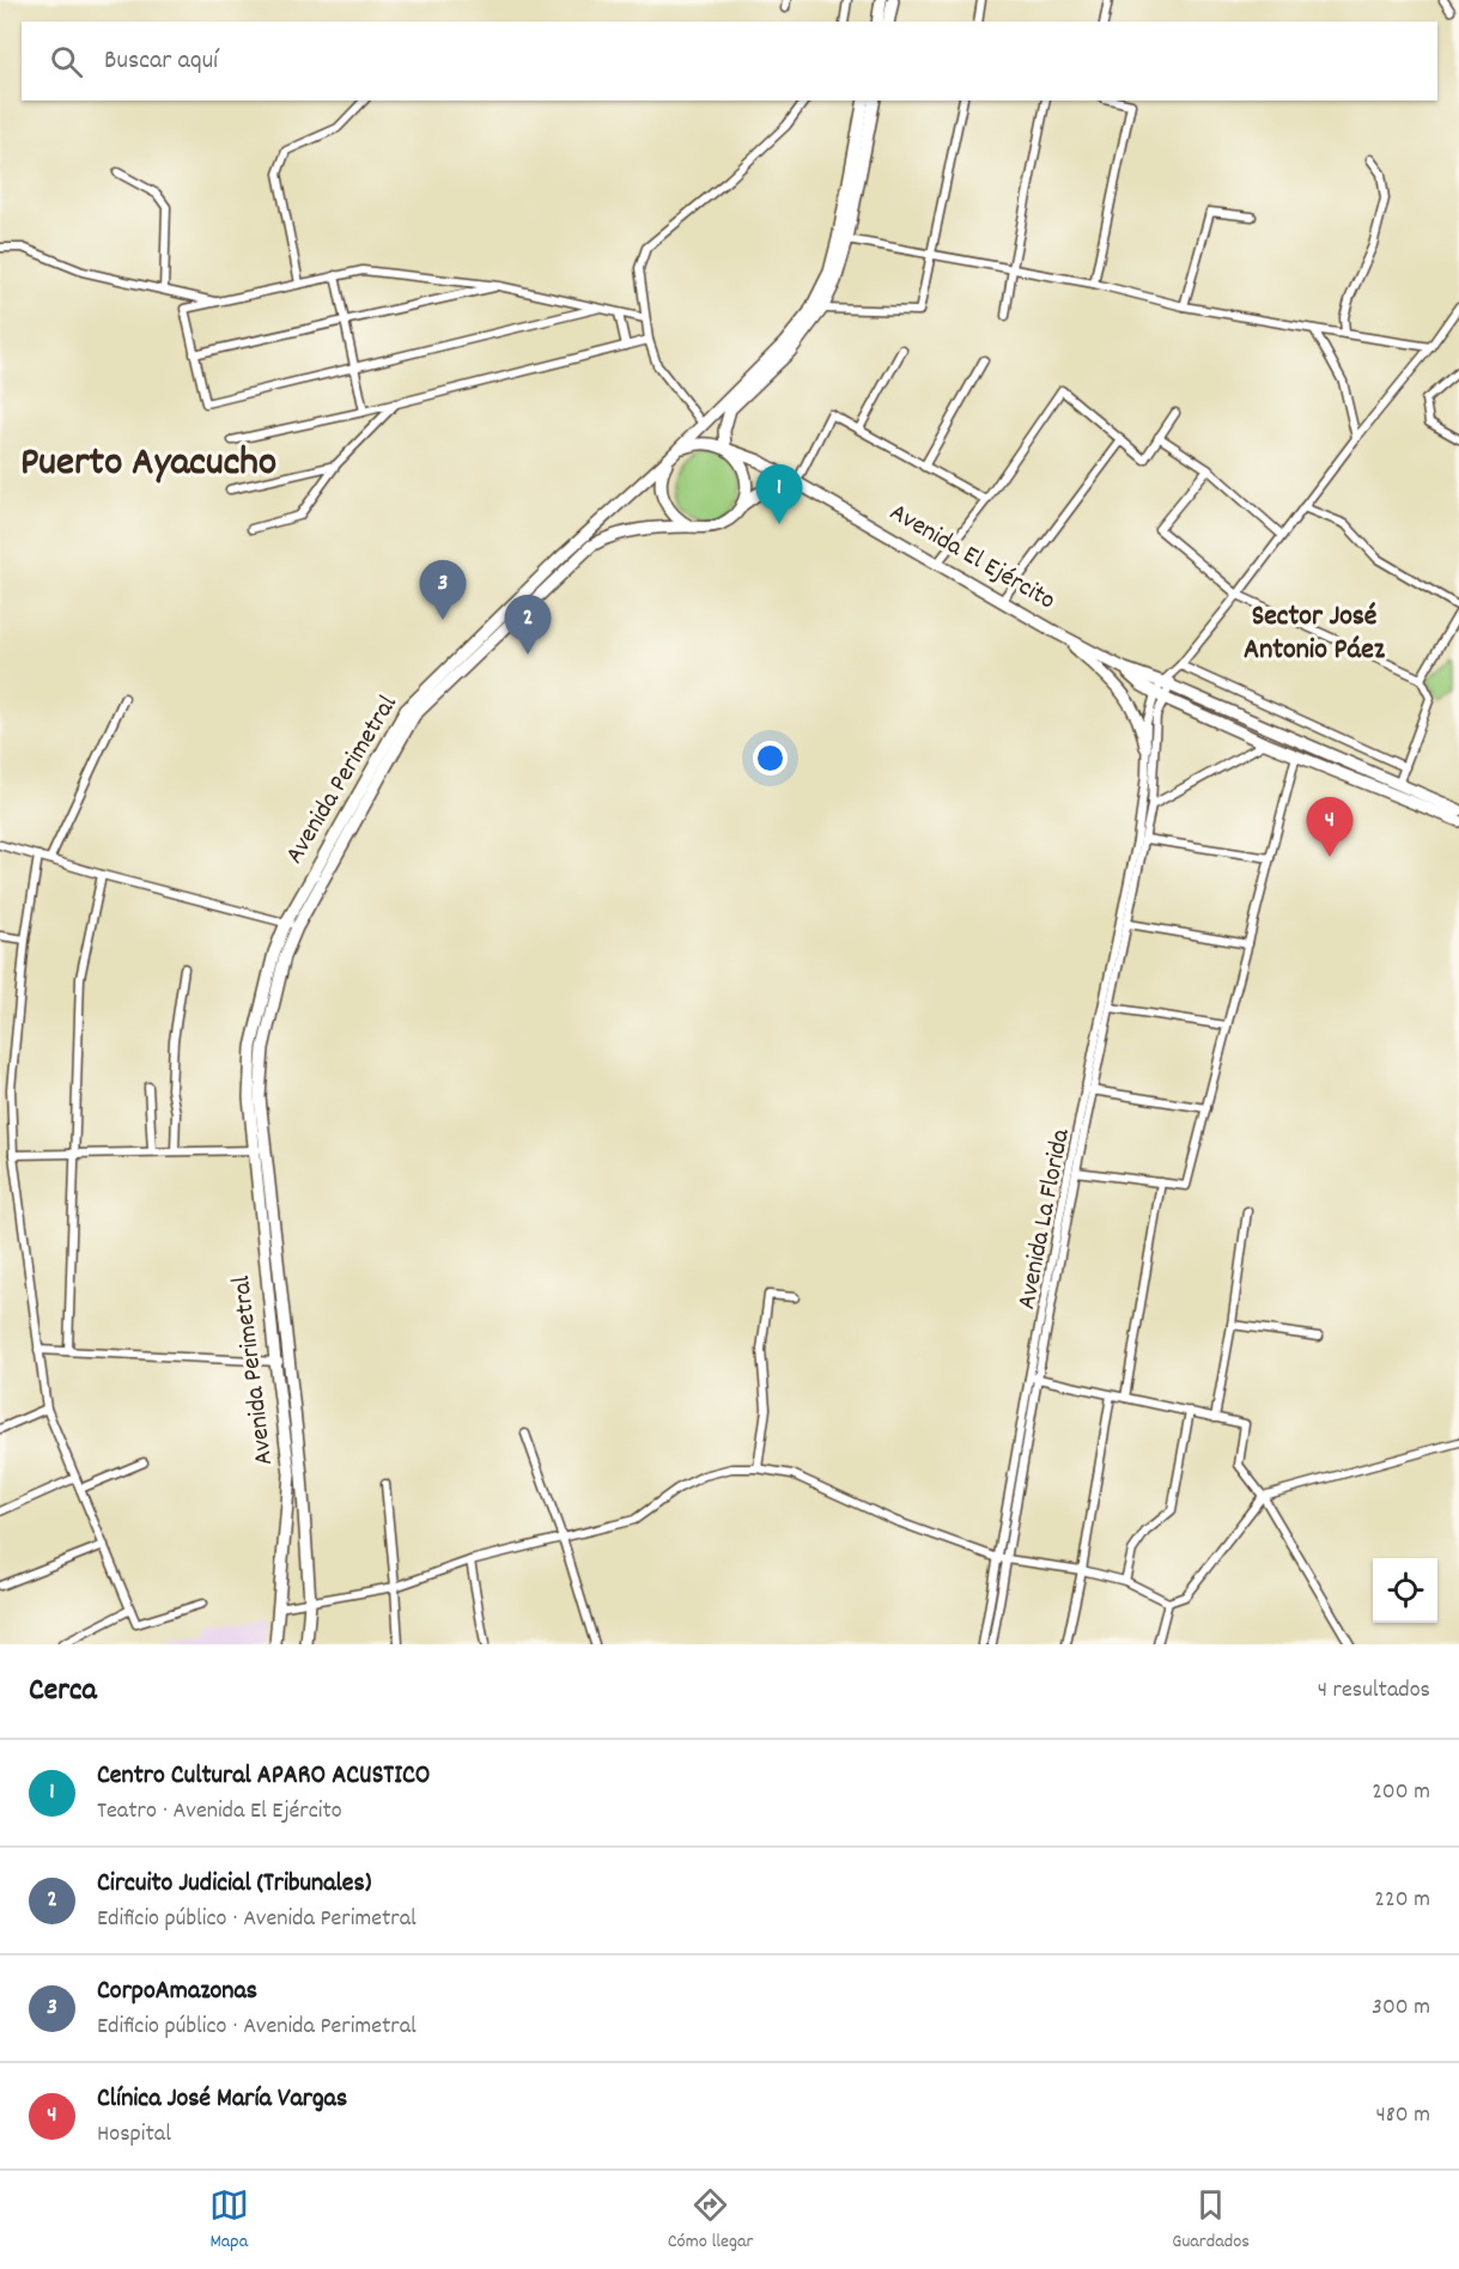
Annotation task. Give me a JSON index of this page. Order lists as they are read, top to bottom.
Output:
{
  "streets": {
    "main road": ["Avenida El Ejército", "Avenida Perimetral"],
    "street": ["Avenida La Florida"]
  },
  "crossings": [
    ["Avenida El Ejército", "Avenida Perimetral"],
    ["Avenida El Ejército", "Avenida La Florida"]
  ],
  "districts": ["Puerto Ayacucho", "Sector José Antonio Páez"],
  "page": {
    "search": "Buscar aquí",
    "pins": [
      "1",
      "3",
      "2",
      "4"
    ],
    "heading": ["Cerca", "4 resultados"],
    "list": [
      {
        "mark": "1",
        "name": "Centro Cultural APARO ACUSTICO",
        "note": "Teatro · Avenida El Ejército",
        "value": "200 m"
      },
      {
        "mark": "2",
        "name": "Circuito Judicial (Tribunales)",
        "note": "Edificio público · Avenida Perimetral",
        "value": "220 m"
      },
      {
        "mark": "3",
        "name": "CorpoAmazonas",
        "note": "Edificio público · Avenida Perimetral",
        "value": "300 m"
      },
      {
        "mark": "4",
        "name": "Clínica José María Vargas",
        "note": "Hospital",
        "value": "480 m"
      }
    ],
    "nav": ["Mapa", "Cómo llegar", "Guardados"]
  }
}
